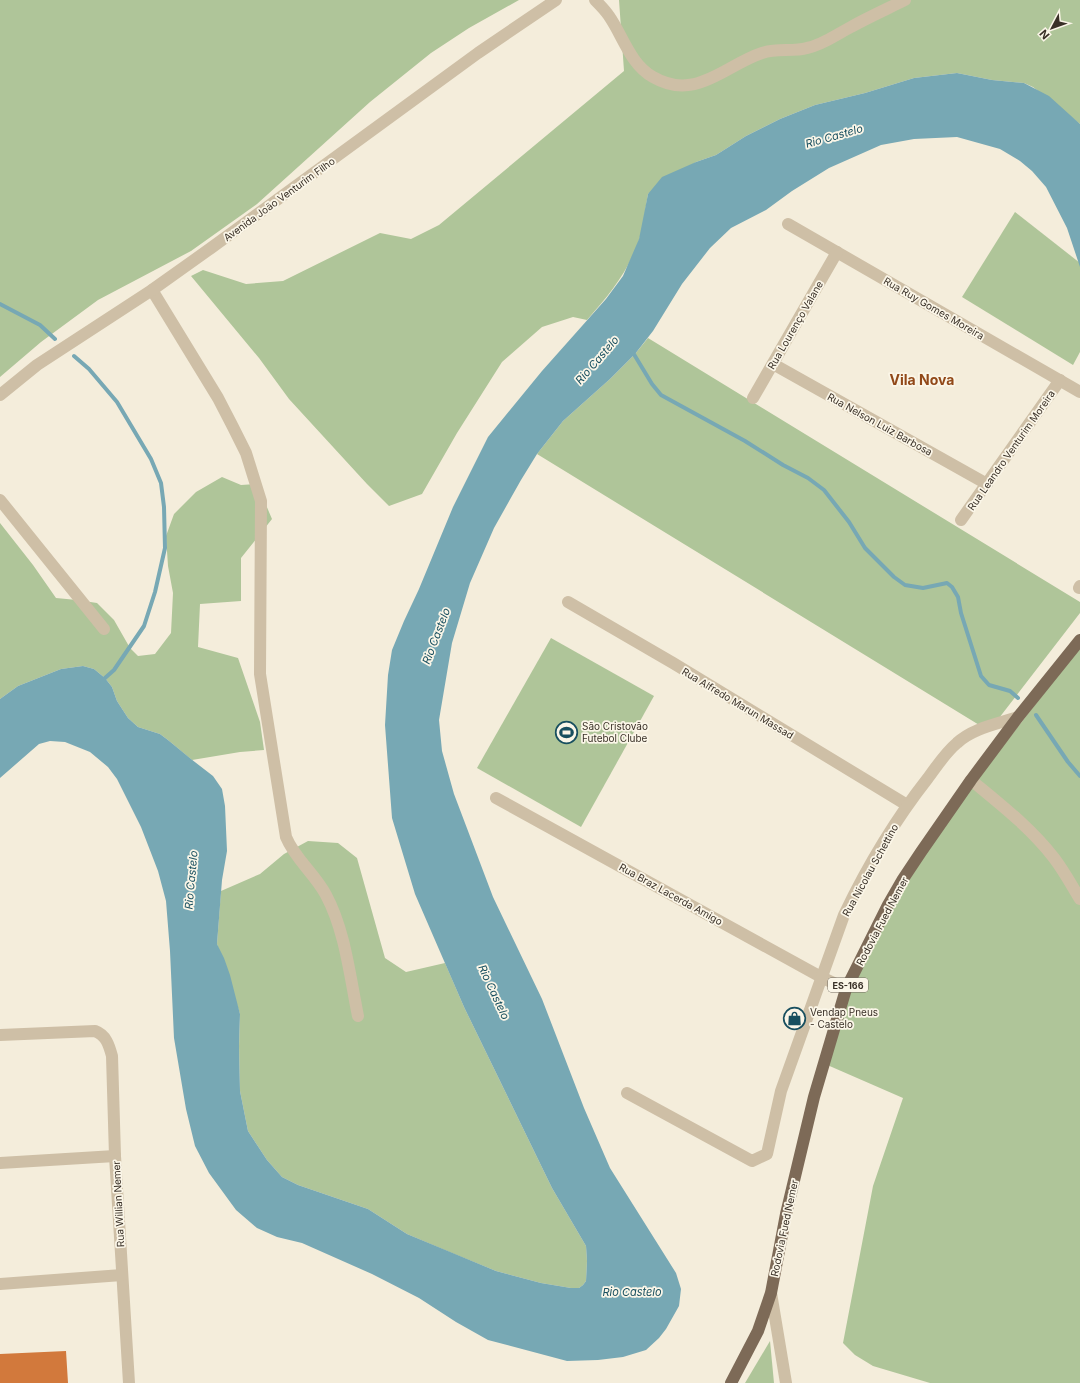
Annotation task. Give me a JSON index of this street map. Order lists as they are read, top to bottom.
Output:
{
  "streets": {
    "main road": ["Rodovia Fued Nemer", "ES-166"],
    "street": [
      "Avenida João Venturim Filho",
      "Rua Ruy Gomes Moreira",
      "Rua Lourenço Valane",
      "Rua Nelson Luiz Barbosa",
      "Rua Leandro Venturim Moreira",
      "Rua Alfredo Marun Massad",
      "Rua Nicolau Schettino",
      "Rua Braz Lacerda Amigo",
      "Rua Willian Nemer"
    ]
  },
  "crossings": [
    ["Rua Ruy Gomes Moreira", "Rua Lourenço Valane"],
    ["Rua Ruy Gomes Moreira", "Rua Leandro Venturim Moreira"],
    ["Rua Lourenço Valane", "Rua Nelson Luiz Barbosa"],
    ["Rua Nelson Luiz Barbosa", "Rua Leandro Venturim Moreira"],
    ["Rua Alfredo Marun Massad", "Rua Nicolau Schettino"],
    ["Rua Nicolau Schettino", "Rua Braz Lacerda Amigo"],
    ["Rua Nicolau Schettino", "Rodovia Fued Nemer"],
    ["Rua Braz Lacerda Amigo", "Rodovia Fued Nemer"]
  ],
  "districts": ["Vila Nova"],
  "water": ["Rio Castelo"],
  "places": {
    "sports": ["São Cristovão Futebol Clube"],
    "shop": ["Vendap Pneus - Castelo"]
  },
  "north": "bottom left"
}
